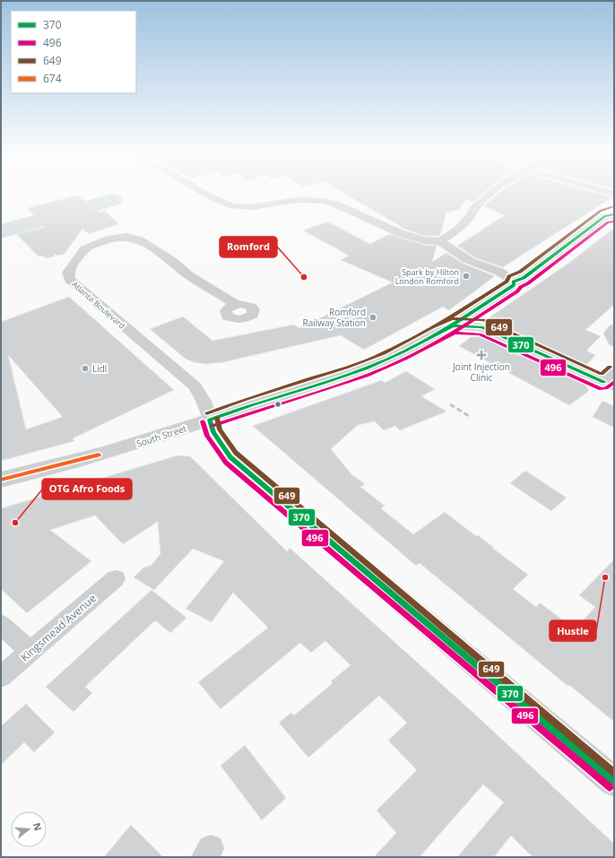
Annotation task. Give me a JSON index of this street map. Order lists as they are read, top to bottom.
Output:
{
  "streets": {
    "street": ["Atlanta Boulevard", "South Street", "Kingsmead Avenue"]
  },
  "crossings": [
    ["Atlanta Boulevard", "South Street"]
  ],
  "places": {
    "other": [
      "Spark by Hilton London Romford",
      "Romford",
      "Romford Railway Station",
      "Lidl",
      "OTG Afro Foods",
      "Hustle"
    ],
    "health": ["Joint Injection Clinic"]
  },
  "lines": [
    "transit line 649",
    "transit line 370",
    "transit line 496",
    "transit line 674"
  ],
  "legend": [
    "370",
    "496",
    "649",
    "674"
  ],
  "north": "right"
}
